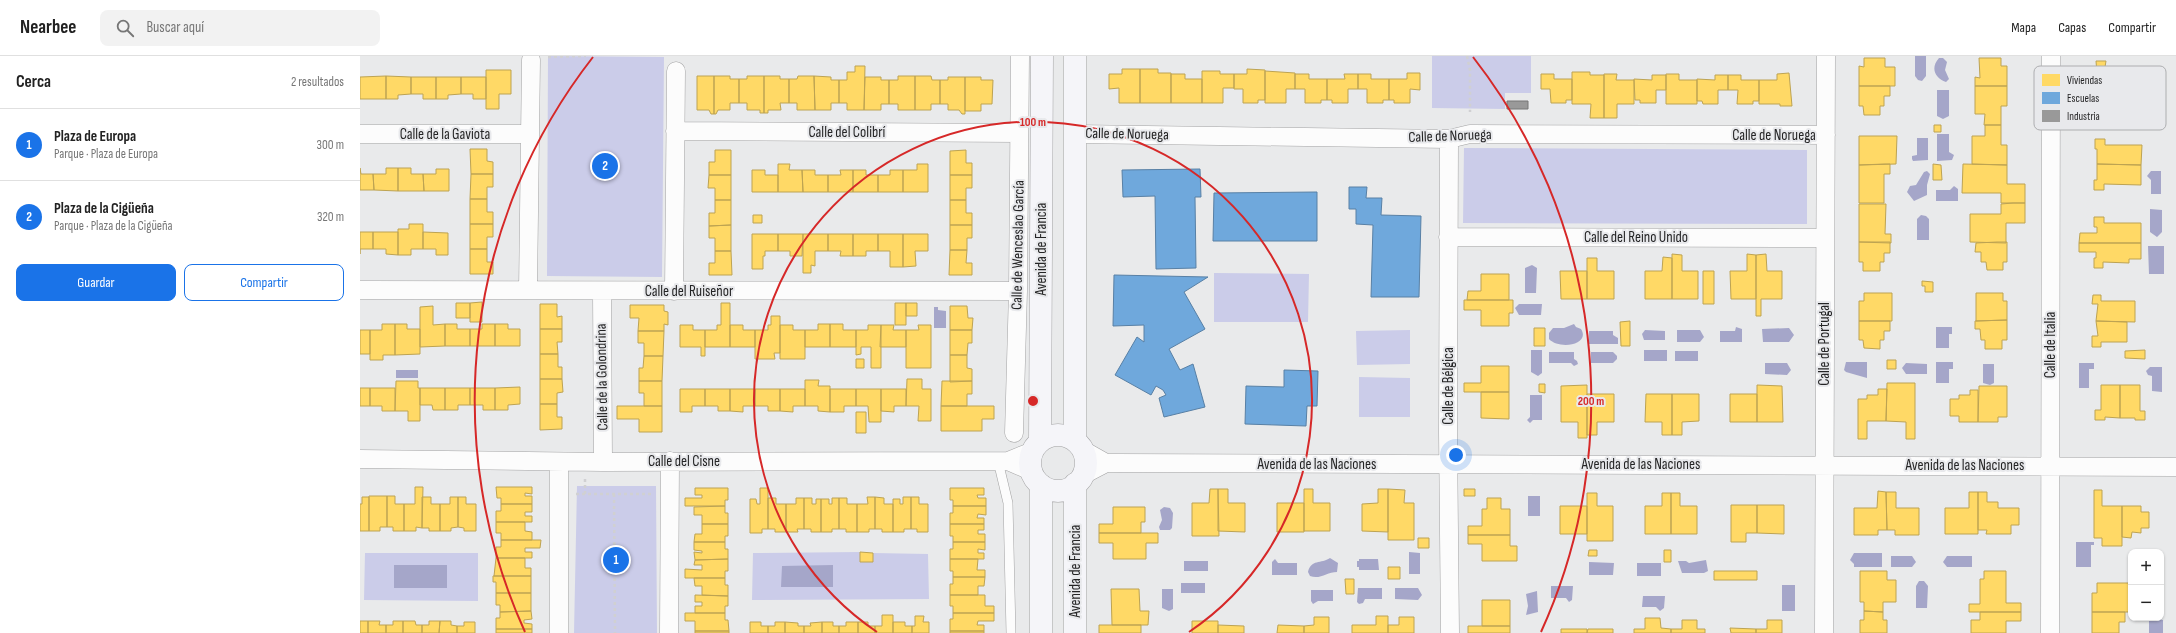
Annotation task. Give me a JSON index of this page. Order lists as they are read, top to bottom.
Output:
{
  "streets": {
    "street": [
      "Calle del Colibrí",
      "Calle de la Gaviota",
      "Calle de Noruega",
      "Calle del Reino Unido",
      "Calle de Wenceslao García",
      "Avenida de Francia",
      "Calle del Ruiseñor",
      "Calle de Portugal",
      "Calle de Italia",
      "Calle de la Golondrina",
      "Calle de Bélgica",
      "Calle del Cisne",
      "Avenida de las Naciones"
    ]
  },
  "crossings": [
    ["Calle del Colibrí", "Calle de Wenceslao García"],
    ["Calle de Noruega", "Calle de Portugal"],
    ["Calle de Noruega", "Calle de Bélgica"],
    ["Calle del Reino Unido", "Calle de Portugal"],
    ["Calle del Reino Unido", "Calle de Bélgica"],
    ["Calle de Wenceslao García", "Calle del Ruiseñor"],
    ["Avenida de Francia", "Calle del Cisne"],
    ["Avenida de Francia", "Avenida de las Naciones"],
    ["Calle del Ruiseñor", "Calle de la Golondrina"],
    ["Calle de Portugal", "Avenida de las Naciones"],
    ["Calle de Italia", "Avenida de las Naciones"],
    ["Calle de la Golondrina", "Calle del Cisne"],
    ["Calle de Bélgica", "Avenida de las Naciones"],
    ["Calle del Cisne", "Avenida de las Naciones"]
  ],
  "legend": ["Viviendas", "Escuelas", "Industria"],
  "page": {
    "header": "Nearbee",
    "search": "Buscar aquí",
    "nav": ["Mapa", "Capas", "Compartir"],
    "heading": ["Cerca", "2 resultados"],
    "list": [
      {
        "mark": "1",
        "name": "Plaza de Europa",
        "note": "Parque · Plaza de Europa",
        "value": "300 m"
      },
      {
        "mark": "2",
        "name": "Plaza de la Cigüeña",
        "note": "Parque · Plaza de la Cigüeña",
        "value": "320 m"
      }
    ],
    "pins": ["2", "1"],
    "buttons": ["Guardar", "Compartir"],
    "map_buttons": ["+", "−"]
  },
  "rings": ["100 m", "200 m"]
}
